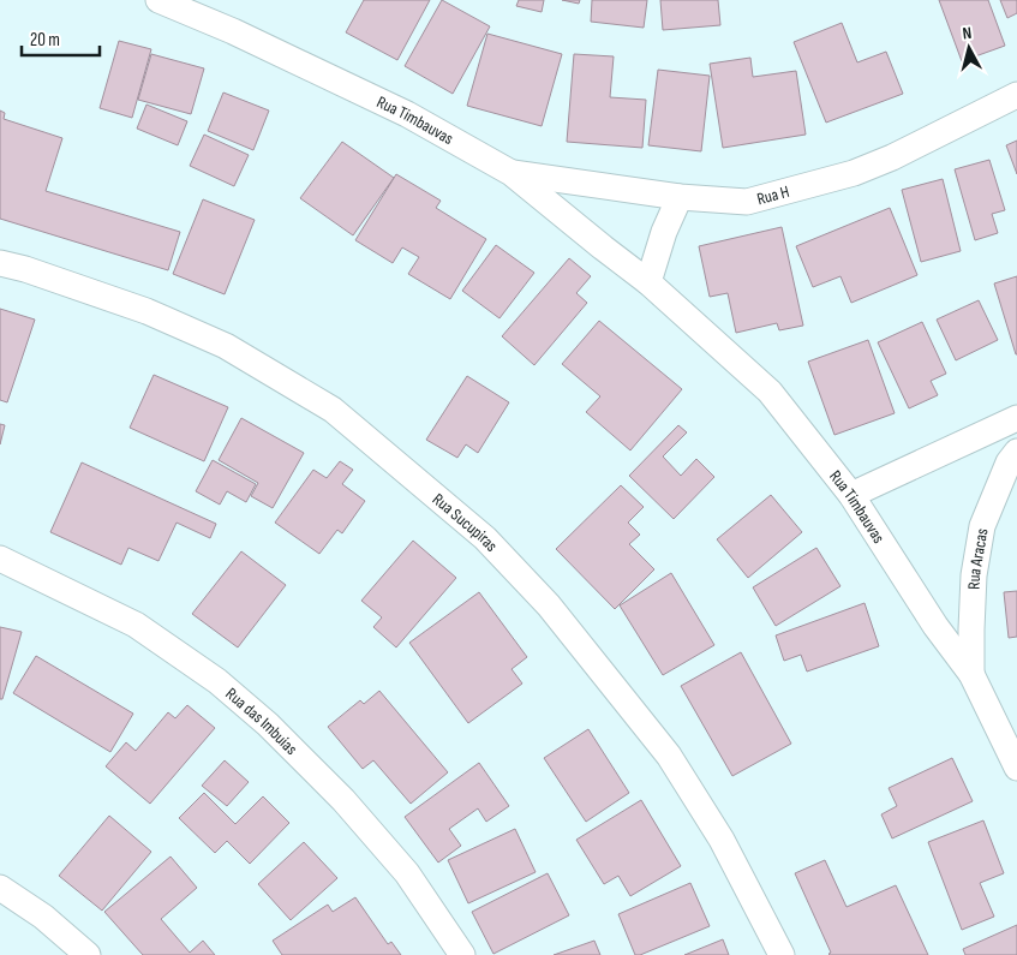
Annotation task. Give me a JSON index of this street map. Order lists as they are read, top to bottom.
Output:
{
  "streets": {
    "street": [
      "Rua Timbauvas",
      "Rua H",
      "Rua Sucupiras",
      "Rua Aracas",
      "Rua das Imbuias"
    ]
  },
  "crossings": [
    ["Rua Timbauvas", "Rua H"],
    ["Rua Timbauvas", "Rua Aracas"]
  ],
  "scale_bar": "20 m",
  "north": "top"
}
